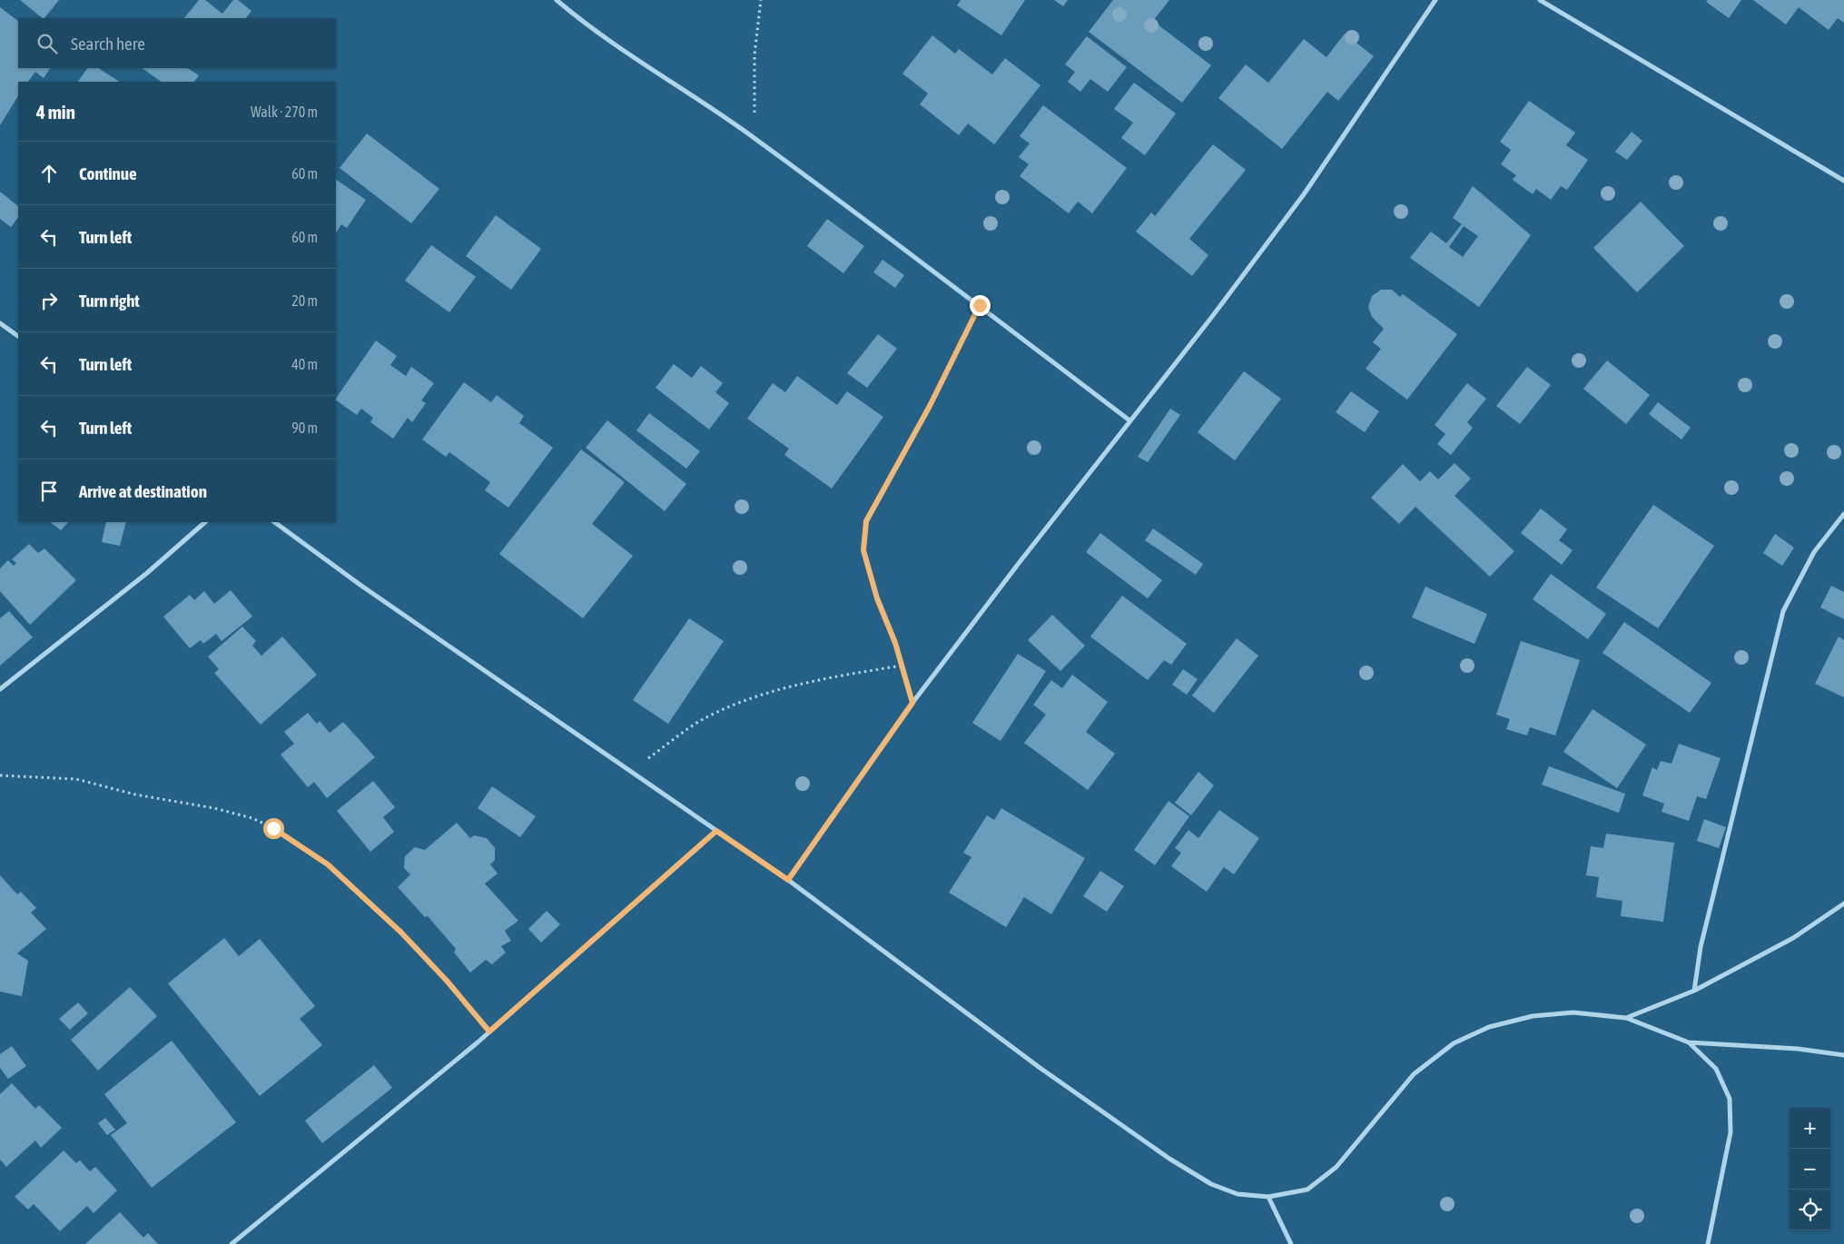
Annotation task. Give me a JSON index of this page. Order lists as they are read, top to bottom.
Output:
{
  "page": {
    "search": "Search here",
    "heading": ["4 min", "Walk · 270 m"],
    "list": [
      ["Continue", "60 m"],
      ["Turn left", "60 m"],
      ["Turn right", "20 m"],
      ["Turn left", "40 m"],
      ["Turn left", "90 m"],
      "Arrive at destination"
    ],
    "map_buttons": ["+", "−"]
  }
}
